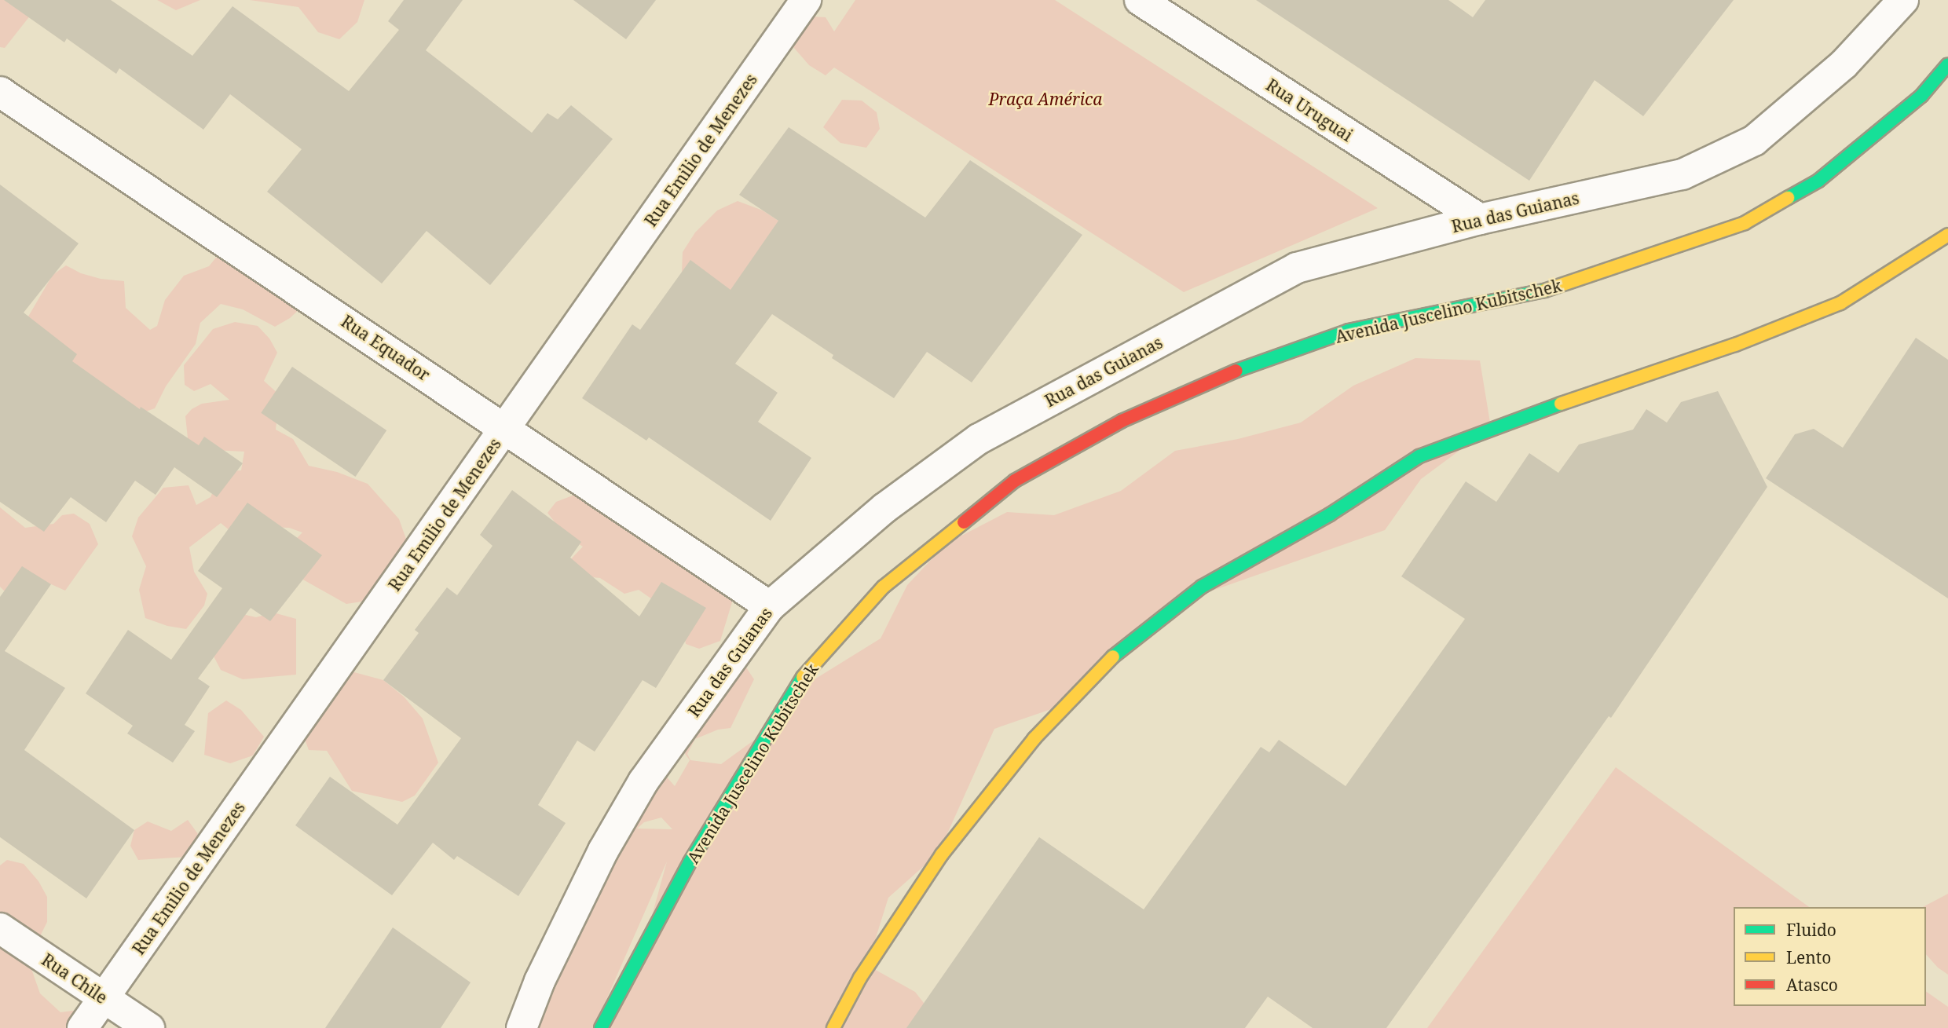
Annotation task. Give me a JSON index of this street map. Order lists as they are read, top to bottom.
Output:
{
  "streets": {
    "main road": ["Avenida Juscelino Kubitschek"],
    "street": [
      "Rua Uruguai",
      "Rua Emilio de Menezes",
      "Rua das Guianas",
      "Rua Equador",
      "Rua Chile"
    ]
  },
  "crossings": [
    ["Rua Uruguai", "Rua das Guianas"],
    ["Rua Emilio de Menezes", "Rua Equador"],
    ["Rua Emilio de Menezes", "Rua Chile"],
    ["Rua das Guianas", "Rua Equador"]
  ],
  "parks": ["Praça América"],
  "legend": ["Fluido", "Lento", "Atasco"]
}
